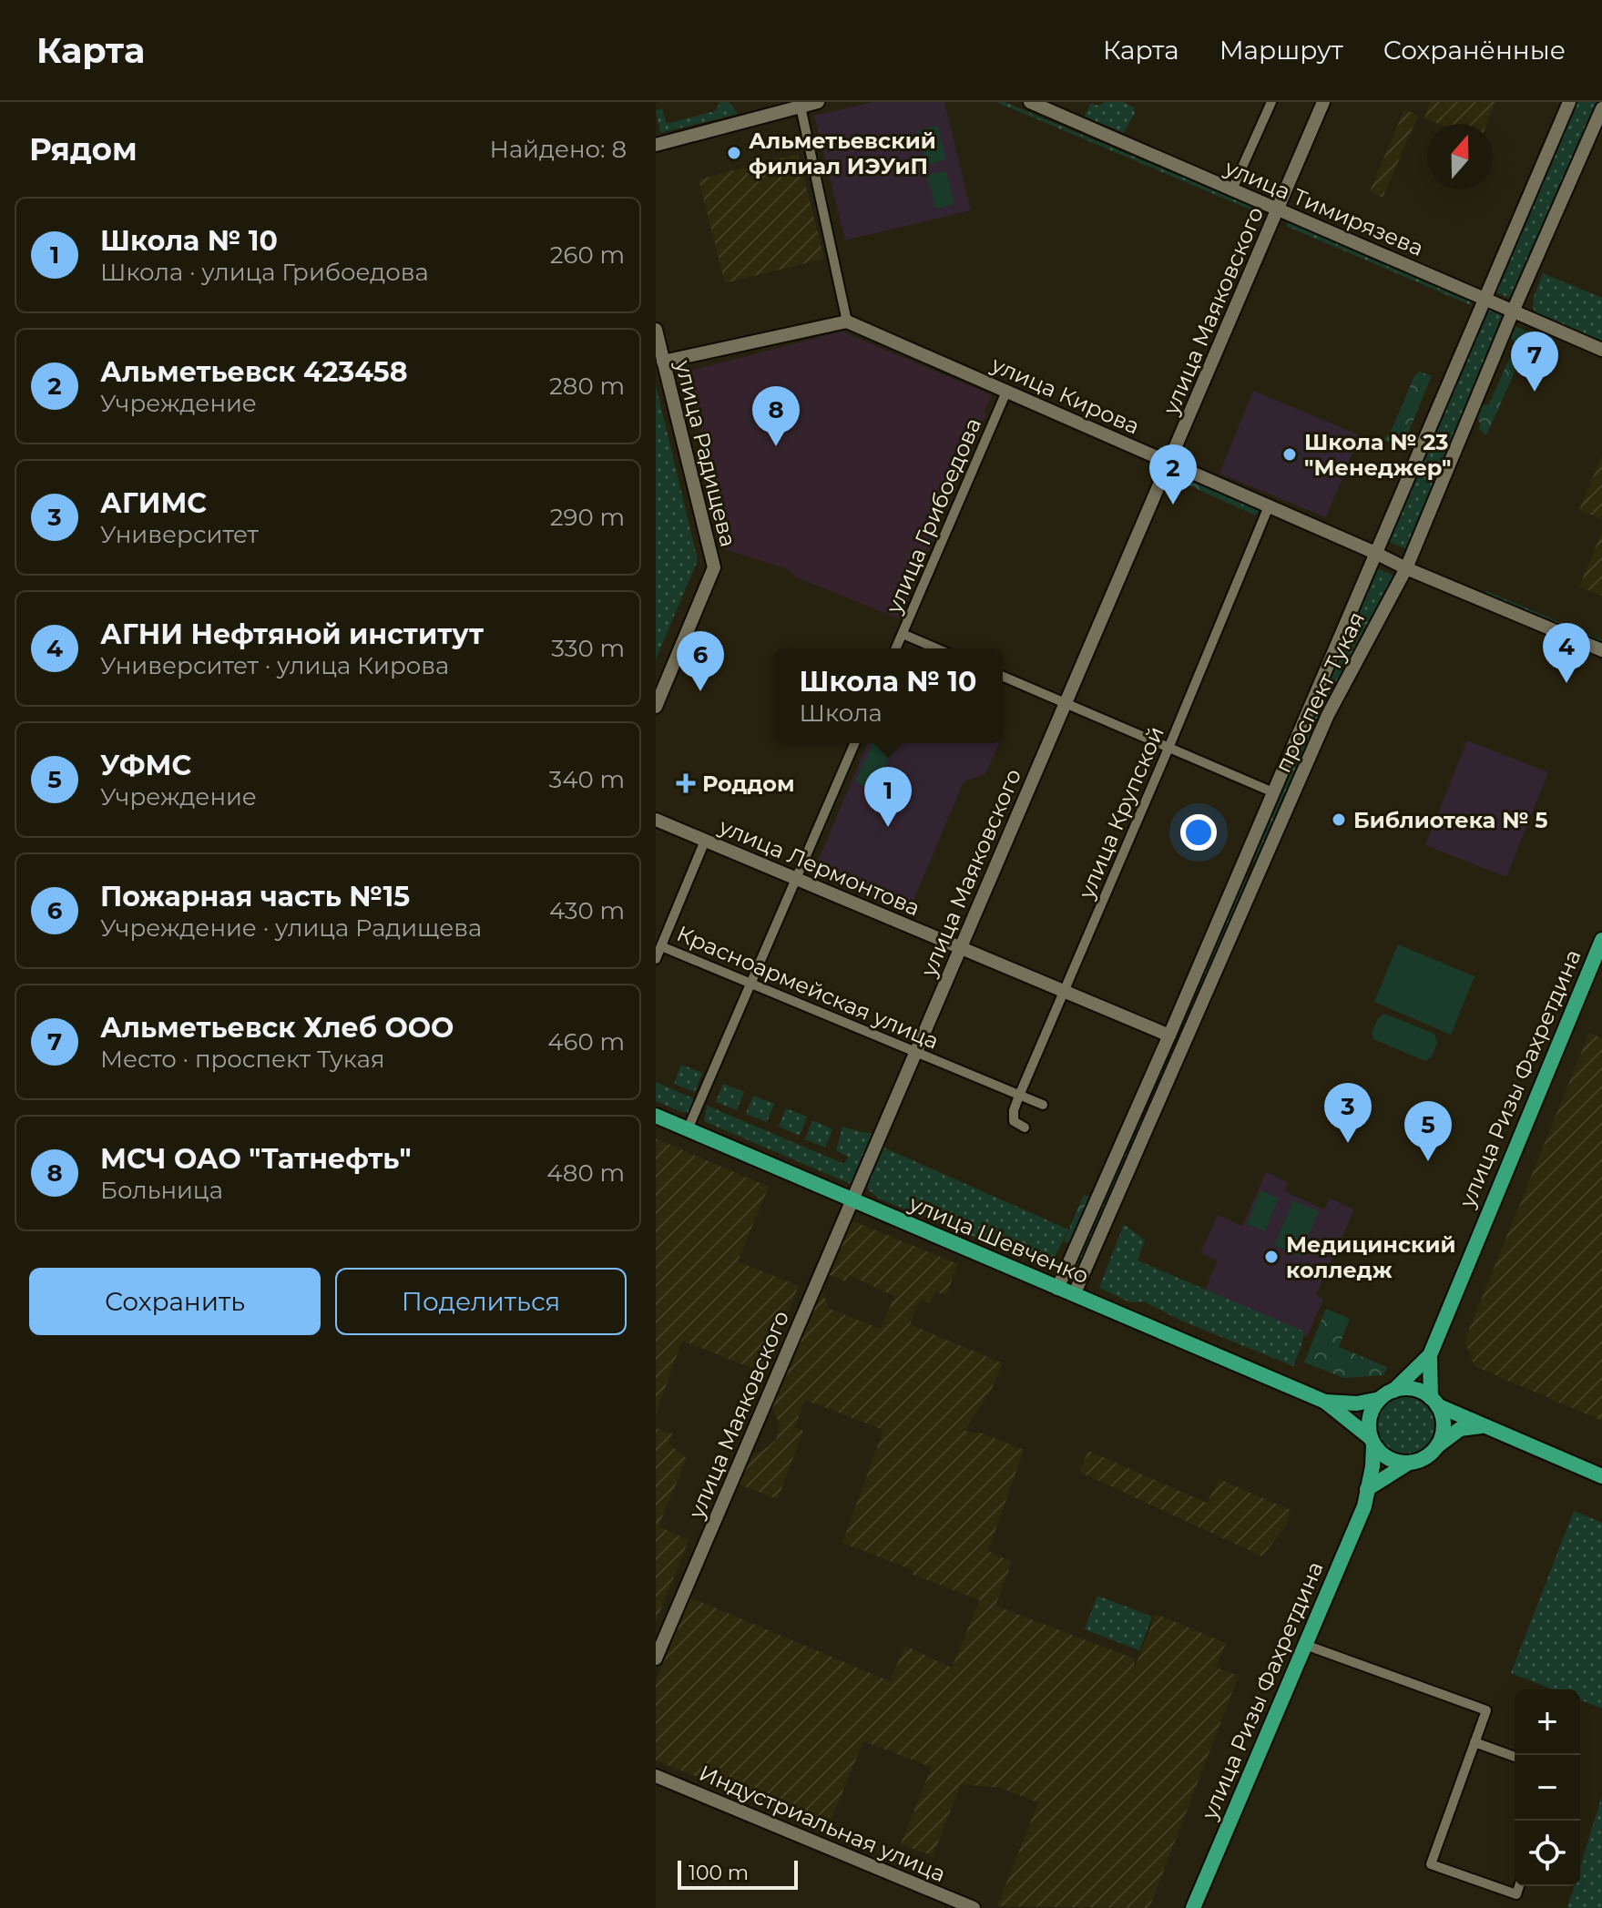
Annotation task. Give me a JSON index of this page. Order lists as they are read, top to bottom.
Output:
{
  "streets": {
    "main road": ["улица Ризы Фахретдина", "улица Шевченко"],
    "street": [
      "улица Тимирязева",
      "улица Маяковского",
      "улица Кирова",
      "улица Радищева",
      "улица Грибоедова",
      "проспект Тукая",
      "улица Крупской",
      "улица Лермонтова",
      "Красноармейская улица",
      "Индустриальная улица"
    ]
  },
  "crossings": [
    ["улица Тимирязева", "улица Маяковского"],
    ["улица Тимирязева", "проспект Тукая"],
    ["улица Маяковского", "улица Кирова"],
    ["улица Маяковского", "улица Лермонтова"],
    ["улица Маяковского", "Красноармейская улица"],
    ["улица Маяковского", "улица Шевченко"],
    ["улица Кирова", "улица Грибоедова"],
    ["улица Кирова", "проспект Тукая"],
    ["улица Кирова", "улица Крупской"],
    ["проспект Тукая", "улица Лермонтова"],
    ["проспект Тукая", "улица Шевченко"],
    ["улица Крупской", "улица Лермонтова"],
    ["улица Крупской", "Красноармейская улица"],
    ["улица Лермонтова", "Красноармейская улица"]
  ],
  "places": {
    "other": [
      "Альметьевский филиал ИЭУиП",
      "Школа № 23 \"Менеджер\"",
      "Библиотека № 5",
      "Медицинский колледж"
    ],
    "health": ["Роддом"]
  },
  "scale_bar": "100 m",
  "north": "top",
  "page": {
    "header": "Карта",
    "nav": ["Карта", "Маршрут", "Сохранённые"],
    "heading": ["Рядом", "Найдено: 8"],
    "list": [
      {
        "mark": "1",
        "name": "Школа № 10",
        "note": "Школа · улица Грибоедова",
        "value": "260 m"
      },
      {
        "mark": "2",
        "name": "Альметьевск 423458",
        "note": "Учреждение",
        "value": "280 m"
      },
      {
        "mark": "3",
        "name": "АГИМС",
        "note": "Университет",
        "value": "290 m"
      },
      {
        "mark": "4",
        "name": "АГНИ Нефтяной институт",
        "note": "Университет · улица Кирова",
        "value": "330 m"
      },
      {
        "mark": "5",
        "name": "УФМС",
        "note": "Учреждение",
        "value": "340 m"
      },
      {
        "mark": "6",
        "name": "Пожарная часть №15",
        "note": "Учреждение · улица Радищева",
        "value": "430 m"
      },
      {
        "mark": "7",
        "name": "Альметьевск Хлеб ООО",
        "note": "Место · проспект Тукая",
        "value": "460 m"
      },
      {
        "mark": "8",
        "name": "МСЧ ОАО \"Татнефть\"",
        "note": "Больница",
        "value": "480 m"
      }
    ],
    "pins": [
      "7",
      "8",
      "2",
      "4",
      "6",
      "1",
      "3",
      "5"
    ],
    "popup": ["Школа № 10", "Школа"],
    "buttons": ["Сохранить", "Поделиться"],
    "map_buttons": ["+", "−"],
    "scale": "100 m"
  }
}
